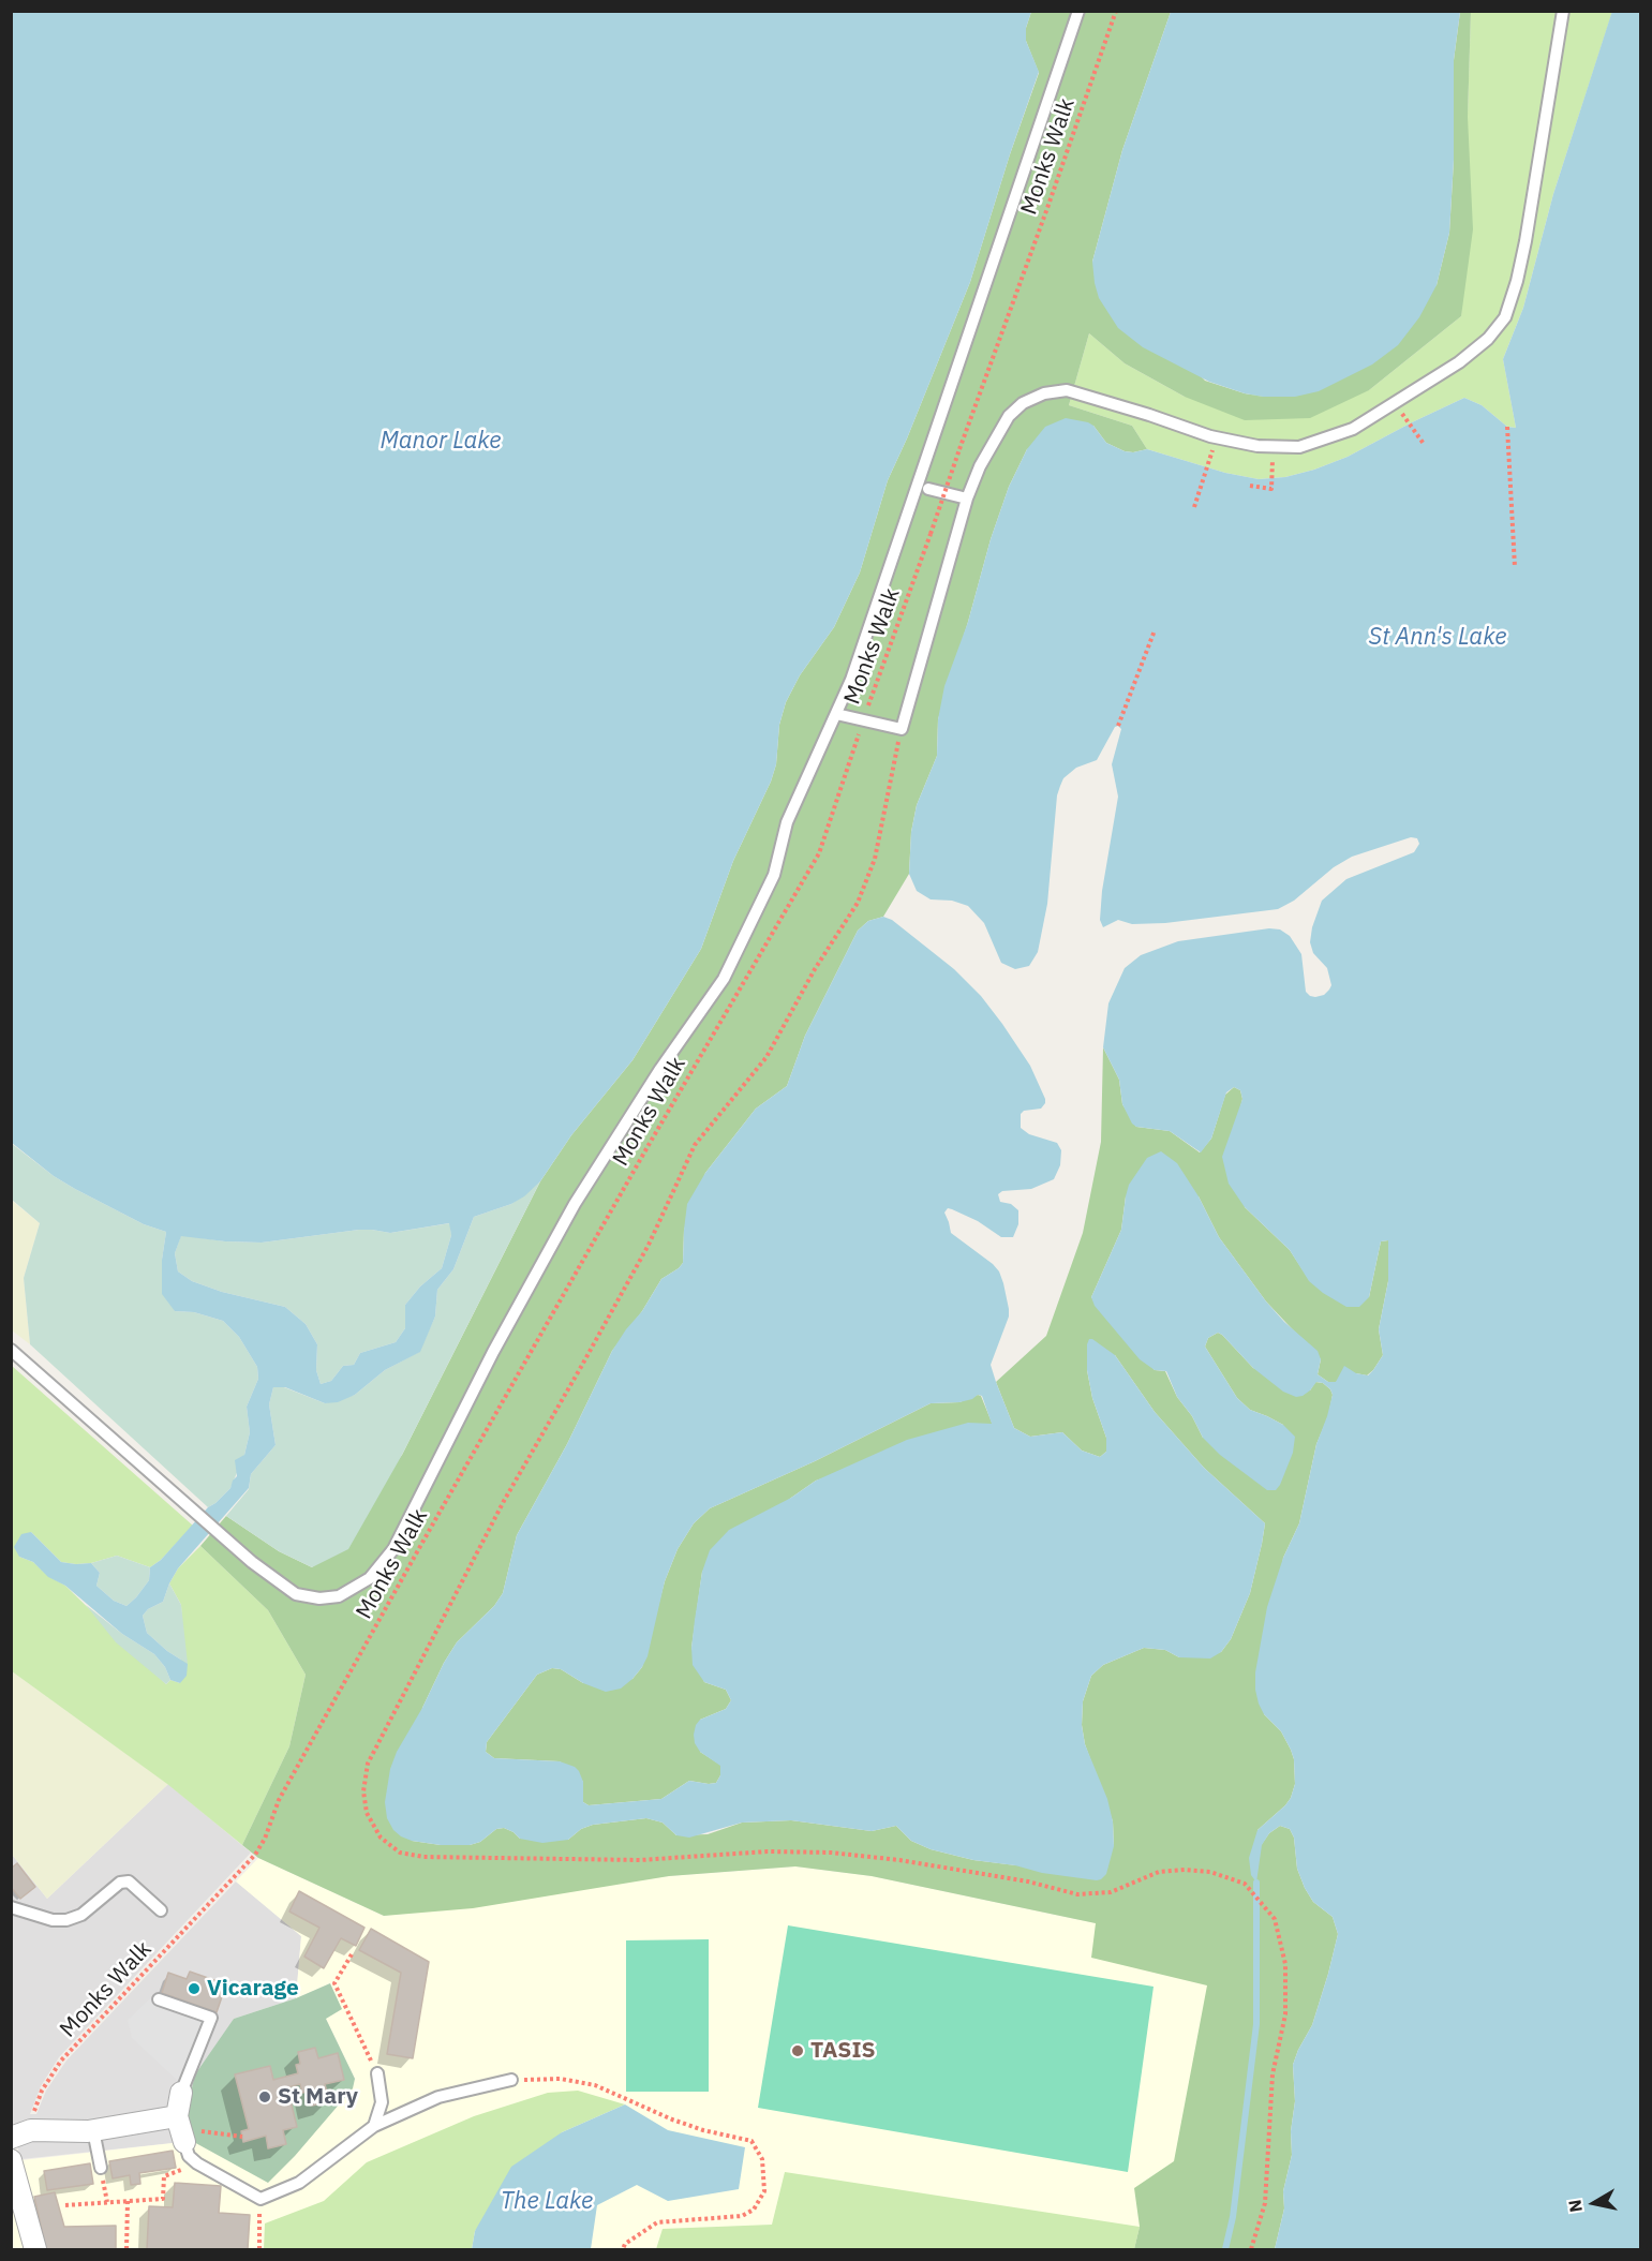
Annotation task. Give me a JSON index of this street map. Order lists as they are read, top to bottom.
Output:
{
  "streets": {
    "path": ["Monks Walk"]
  },
  "water": ["Manor Lake", "St Ann's Lake", "The Lake"],
  "places": ["Vicarage", "TASIS", "St Mary"],
  "north": "left"
}
